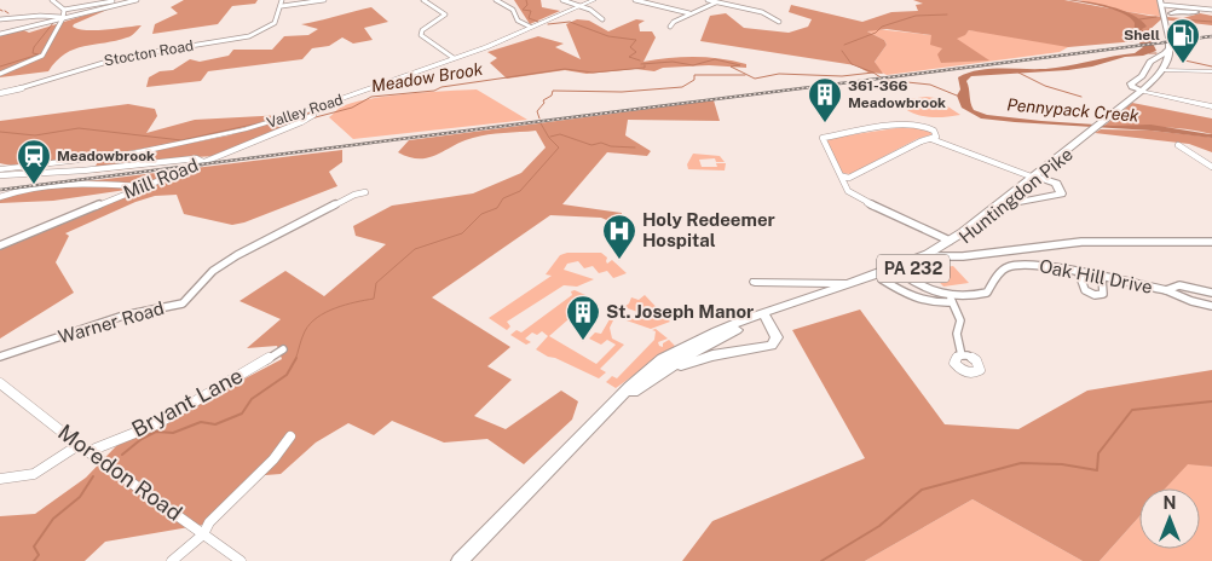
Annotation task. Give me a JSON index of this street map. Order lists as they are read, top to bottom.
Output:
{
  "streets": {
    "main road": ["Valley Road", "Huntingdon Pike", "PA 232"],
    "street": [
      "Stocton Road",
      "Mill Road",
      "Oak Hill Drive",
      "Warner Road",
      "Bryant Lane",
      "Moredon Road"
    ]
  },
  "crossings": [
    ["Valley Road", "Mill Road"],
    ["Huntingdon Pike", "Oak Hill Drive"],
    ["Bryant Lane", "Moredon Road"]
  ],
  "water": ["Meadow Brook", "Pennypack Creek"],
  "places": {
    "fuel station": ["Shell"],
    "building": ["361-366 Meadowbrook", "St. Joseph Manor"],
    "station": ["Meadowbrook"],
    "hospital": ["Holy Redeemer Hospital"]
  },
  "north": "top"
}
